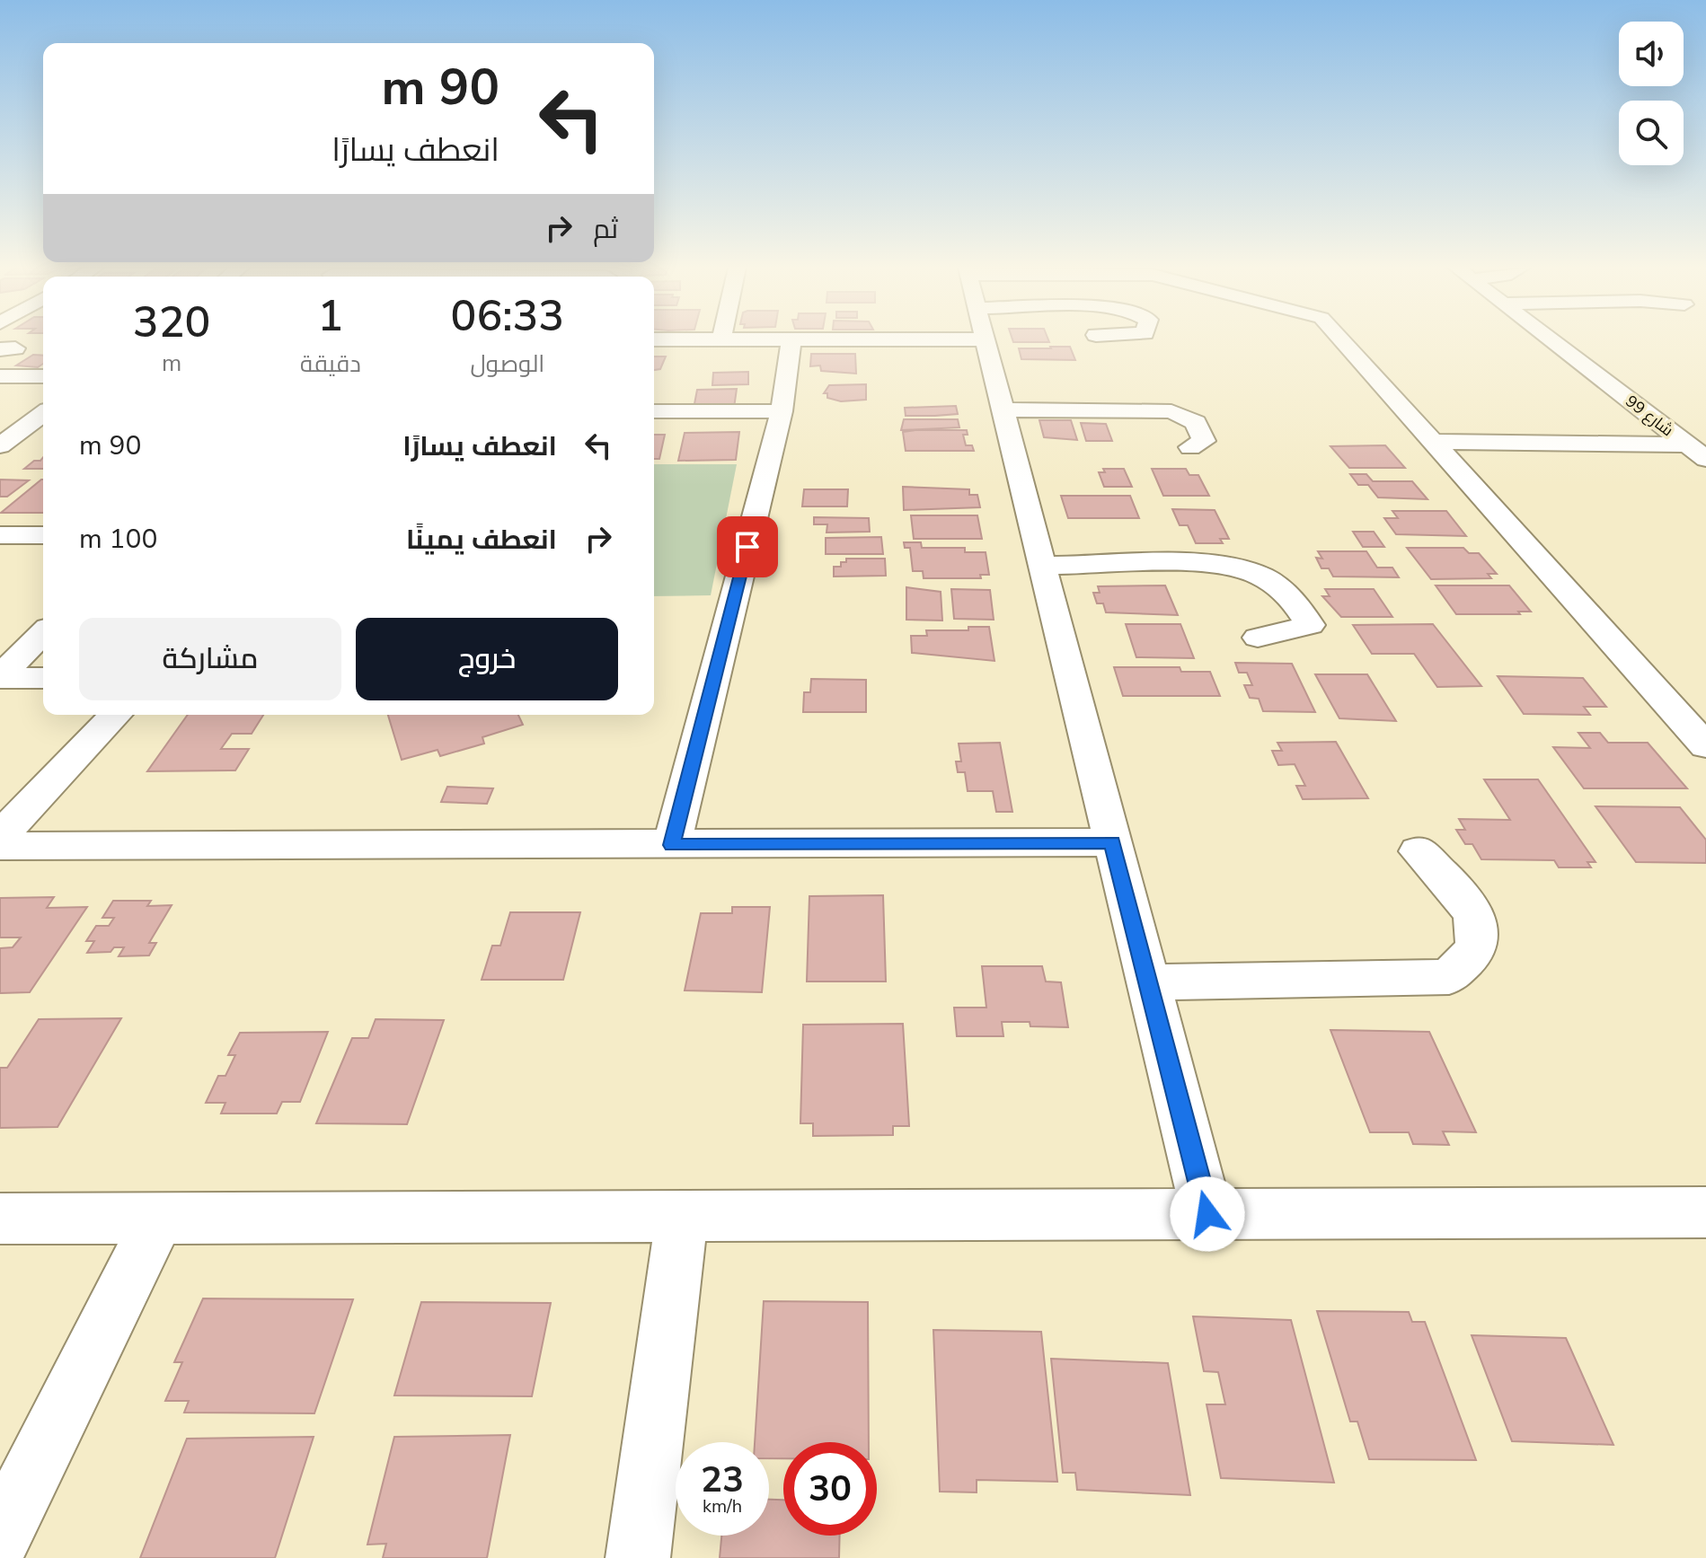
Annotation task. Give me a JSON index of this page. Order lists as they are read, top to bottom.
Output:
{
  "streets": {
    "street": ["شارع 99"]
  },
  "page": {
    "turn": ["90 m", "انعطف يسارًا"],
    "then": "ثم",
    "eta": [
      "06:33",
      "الوصول",
      "1",
      "دقيقة",
      "320",
      "m"
    ],
    "list": [
      {
        "name": "انعطف يسارًا",
        "value": "90 m"
      },
      {
        "name": "انعطف يمينًا",
        "value": "100 m"
      }
    ],
    "buttons": ["خروج", "مشاركة"],
    "speed": "23 km/h",
    "limit": "30"
  }
}
